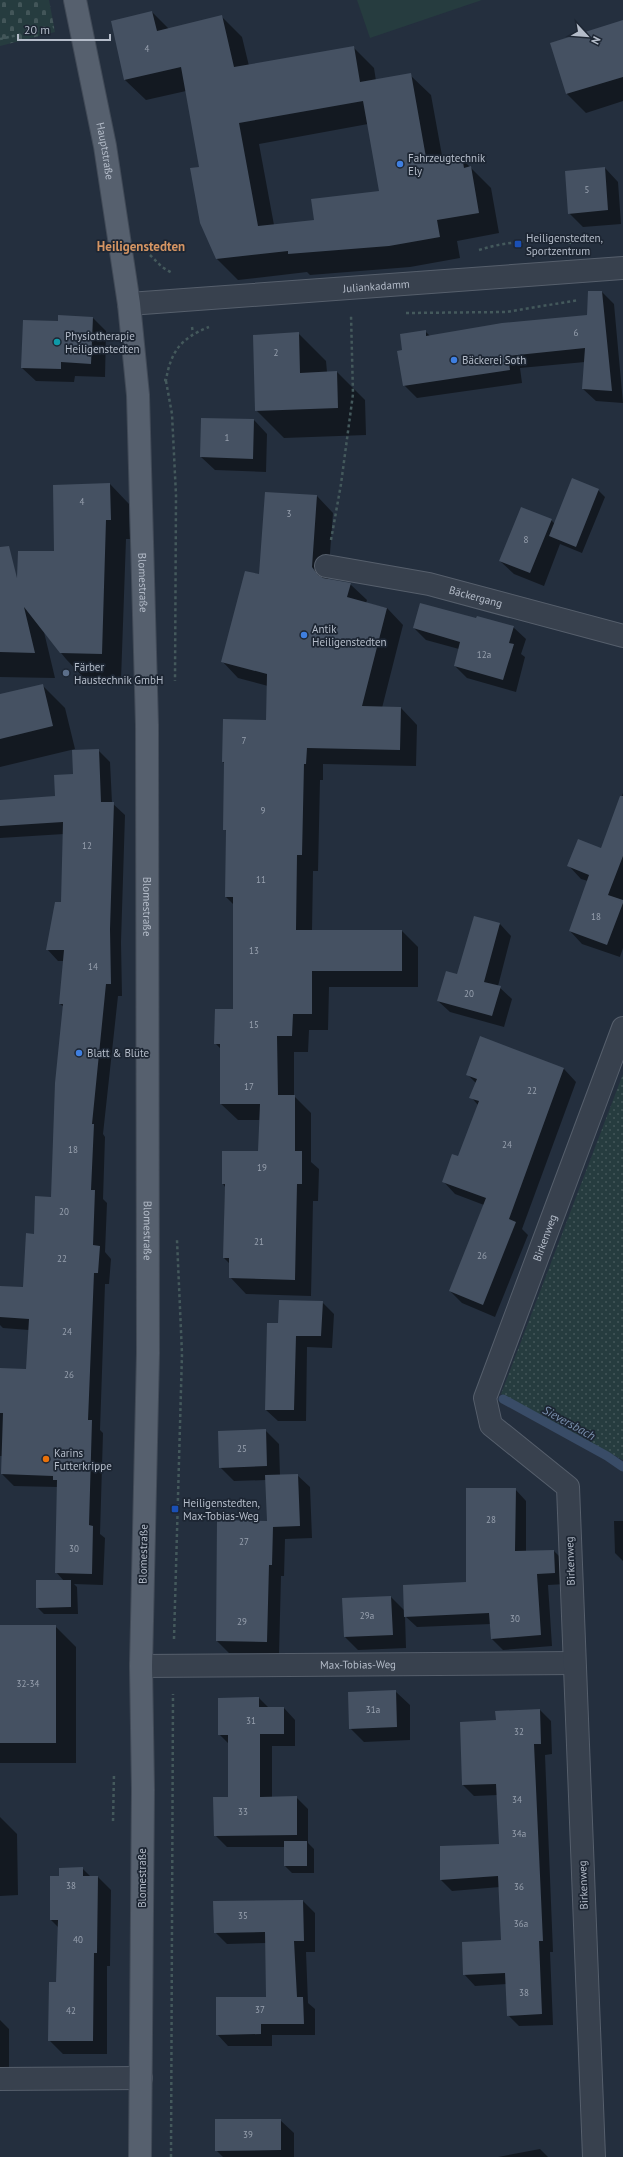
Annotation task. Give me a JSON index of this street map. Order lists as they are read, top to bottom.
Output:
{
  "streets": {
    "main road": ["Hauptstraße", "Blomestraße"],
    "street": [
      "Juliankadamm",
      "Bäckergang",
      "Birkenweg",
      "Max-Tobias-Weg"
    ]
  },
  "crossings": [
    ["Hauptstraße", "Juliankadamm"],
    ["Hauptstraße", "Blomestraße"],
    ["Juliankadamm", "Blomestraße"],
    ["Blomestraße", "Max-Tobias-Weg"],
    ["Birkenweg", "Max-Tobias-Weg"]
  ],
  "districts": ["Heiligenstedten"],
  "water": ["Sieversbach"],
  "places": {
    "other": [
      "Fahrzeugtechnik Ely",
      "Physiotherapie Heiligenstedten",
      "Bäckerei Soth",
      "Antik Heiligenstedten",
      "Färber Haustechnik GmbH",
      "Blatt & Blüte",
      "Karins Futterkrippe"
    ],
    "transit": ["Heiligenstedten, Sportzentrum", "Heiligenstedten, Max-Tobias-Weg"]
  },
  "house_numbers": [
    "4",
    "5",
    "6",
    "2",
    "1",
    "4",
    "3",
    "8",
    "12a",
    "7",
    "9",
    "12",
    "11",
    "18",
    "13",
    "14",
    "20",
    "15",
    "17",
    "22",
    "24",
    "18",
    "19",
    "20",
    "21",
    "26",
    "22",
    "24",
    "26",
    "25",
    "28",
    "27",
    "30",
    "29a",
    "30",
    "29",
    "32-34",
    "31a",
    "31",
    "32",
    "34",
    "33",
    "34a",
    "38",
    "36",
    "35",
    "36a",
    "40",
    "38",
    "37",
    "42",
    "39"
  ],
  "scale_bar": "20 m",
  "north": "bottom right"
}
